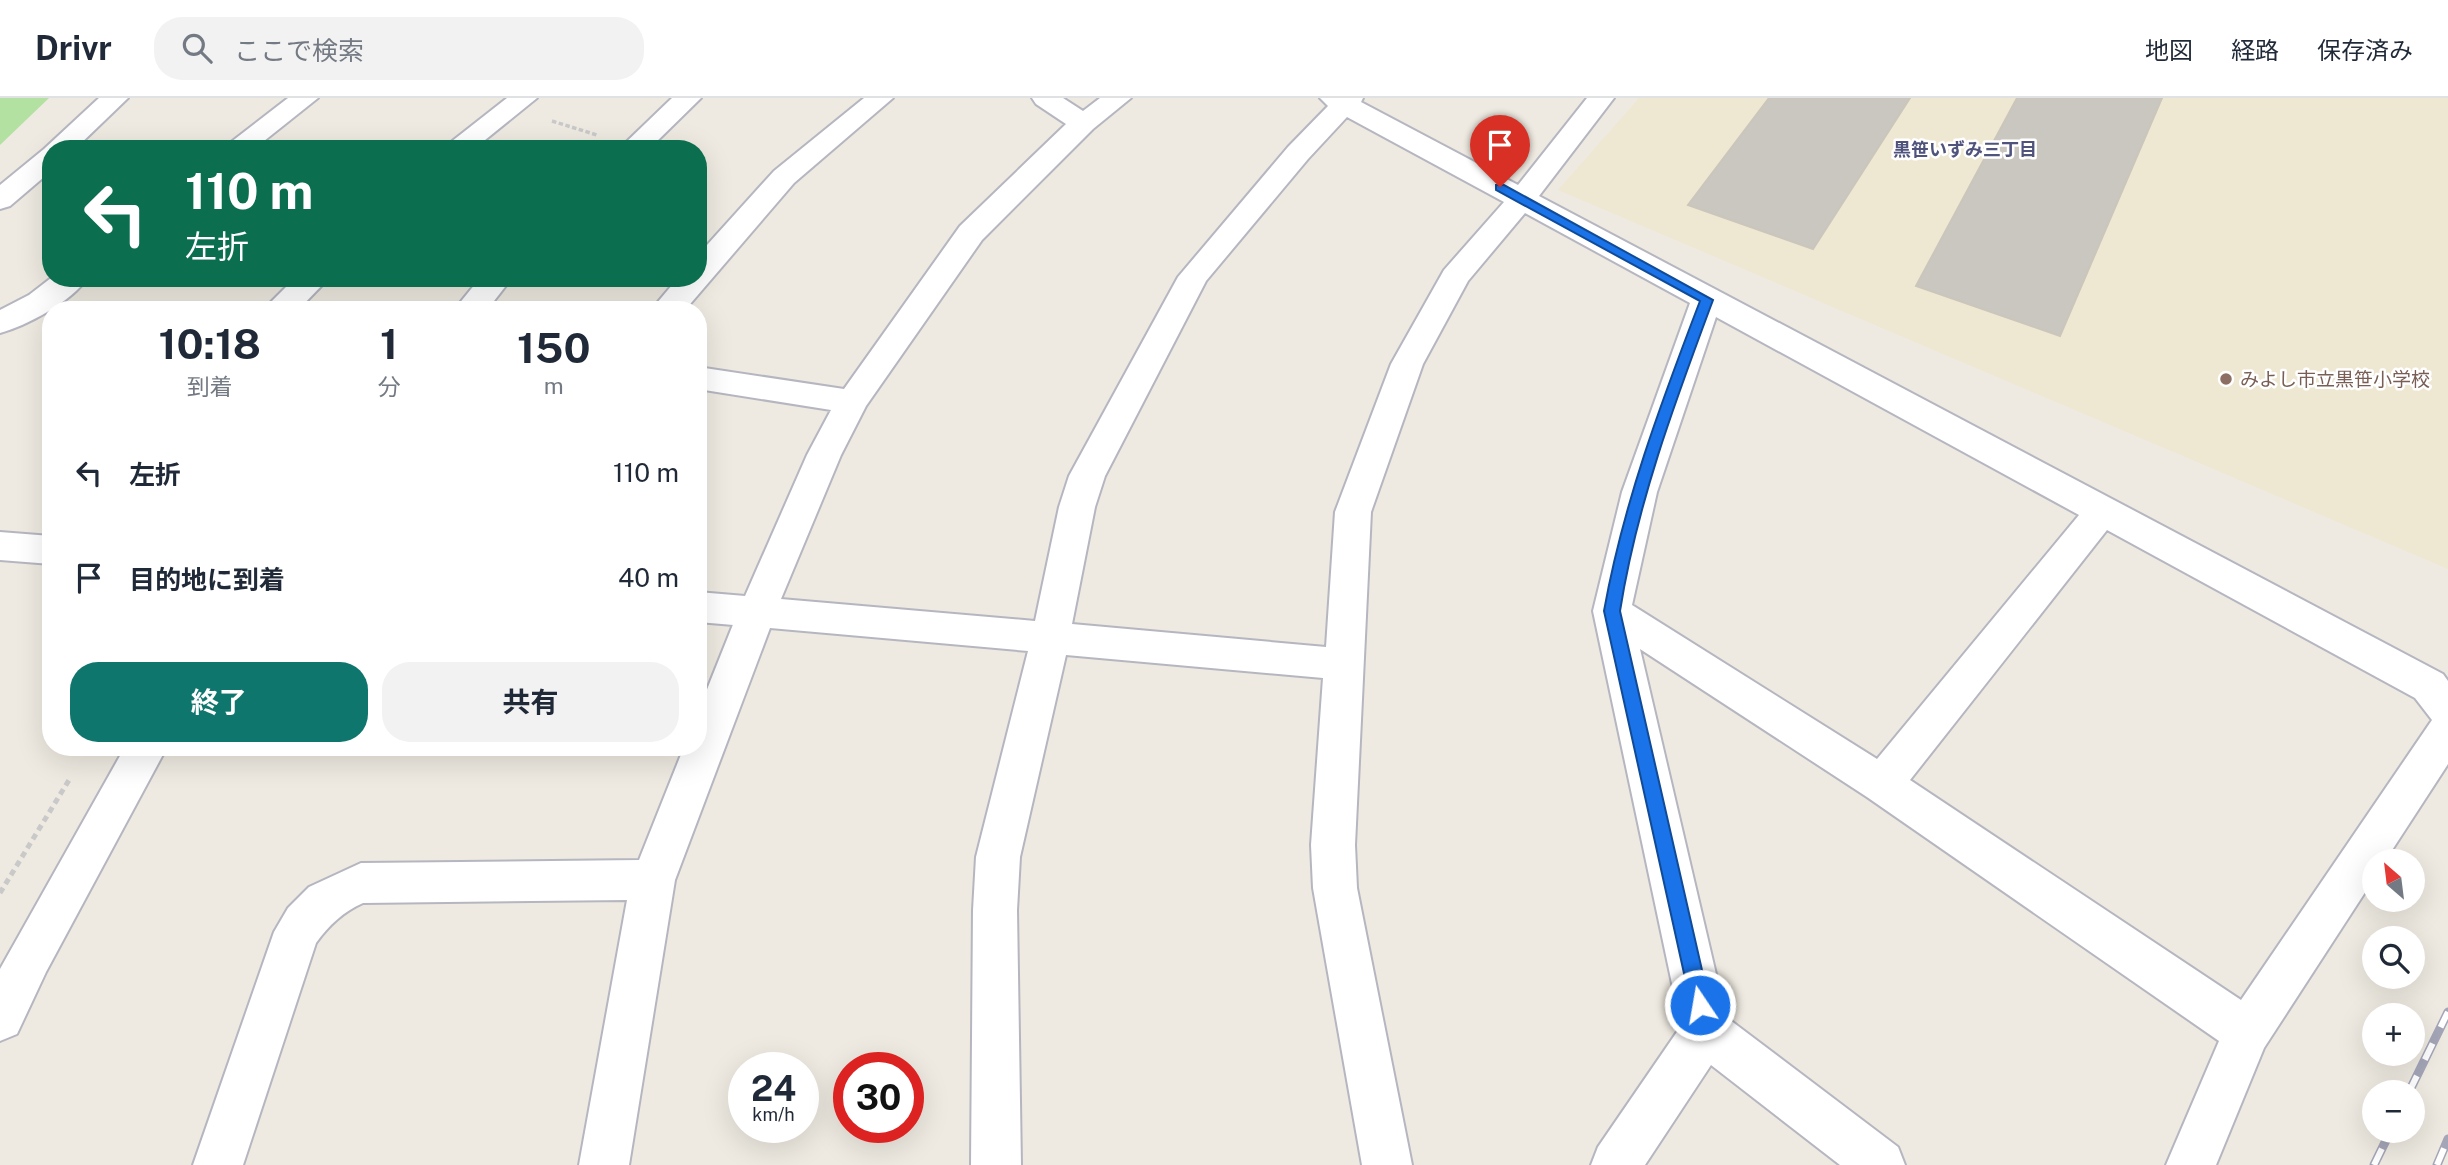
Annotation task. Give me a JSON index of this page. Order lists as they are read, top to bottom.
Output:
{
  "districts": ["黒笹いずみ三丁目"],
  "places": ["みよし市立黒笹小学校"],
  "north": "top left",
  "page": {
    "header": "Drivr",
    "search": "ここで検索",
    "nav": ["地図", "経路", "保存済み"],
    "turn": ["110 m", "左折"],
    "eta": [
      "10:18",
      "到着",
      "1",
      "分",
      "150",
      "m"
    ],
    "list": [
      {
        "name": "左折",
        "value": "110 m"
      },
      {
        "name": "目的地に到着",
        "value": "40 m"
      }
    ],
    "buttons": ["終了", "共有"],
    "map_buttons": ["+", "−"],
    "speed": "24 km/h",
    "limit": "30"
  }
}
